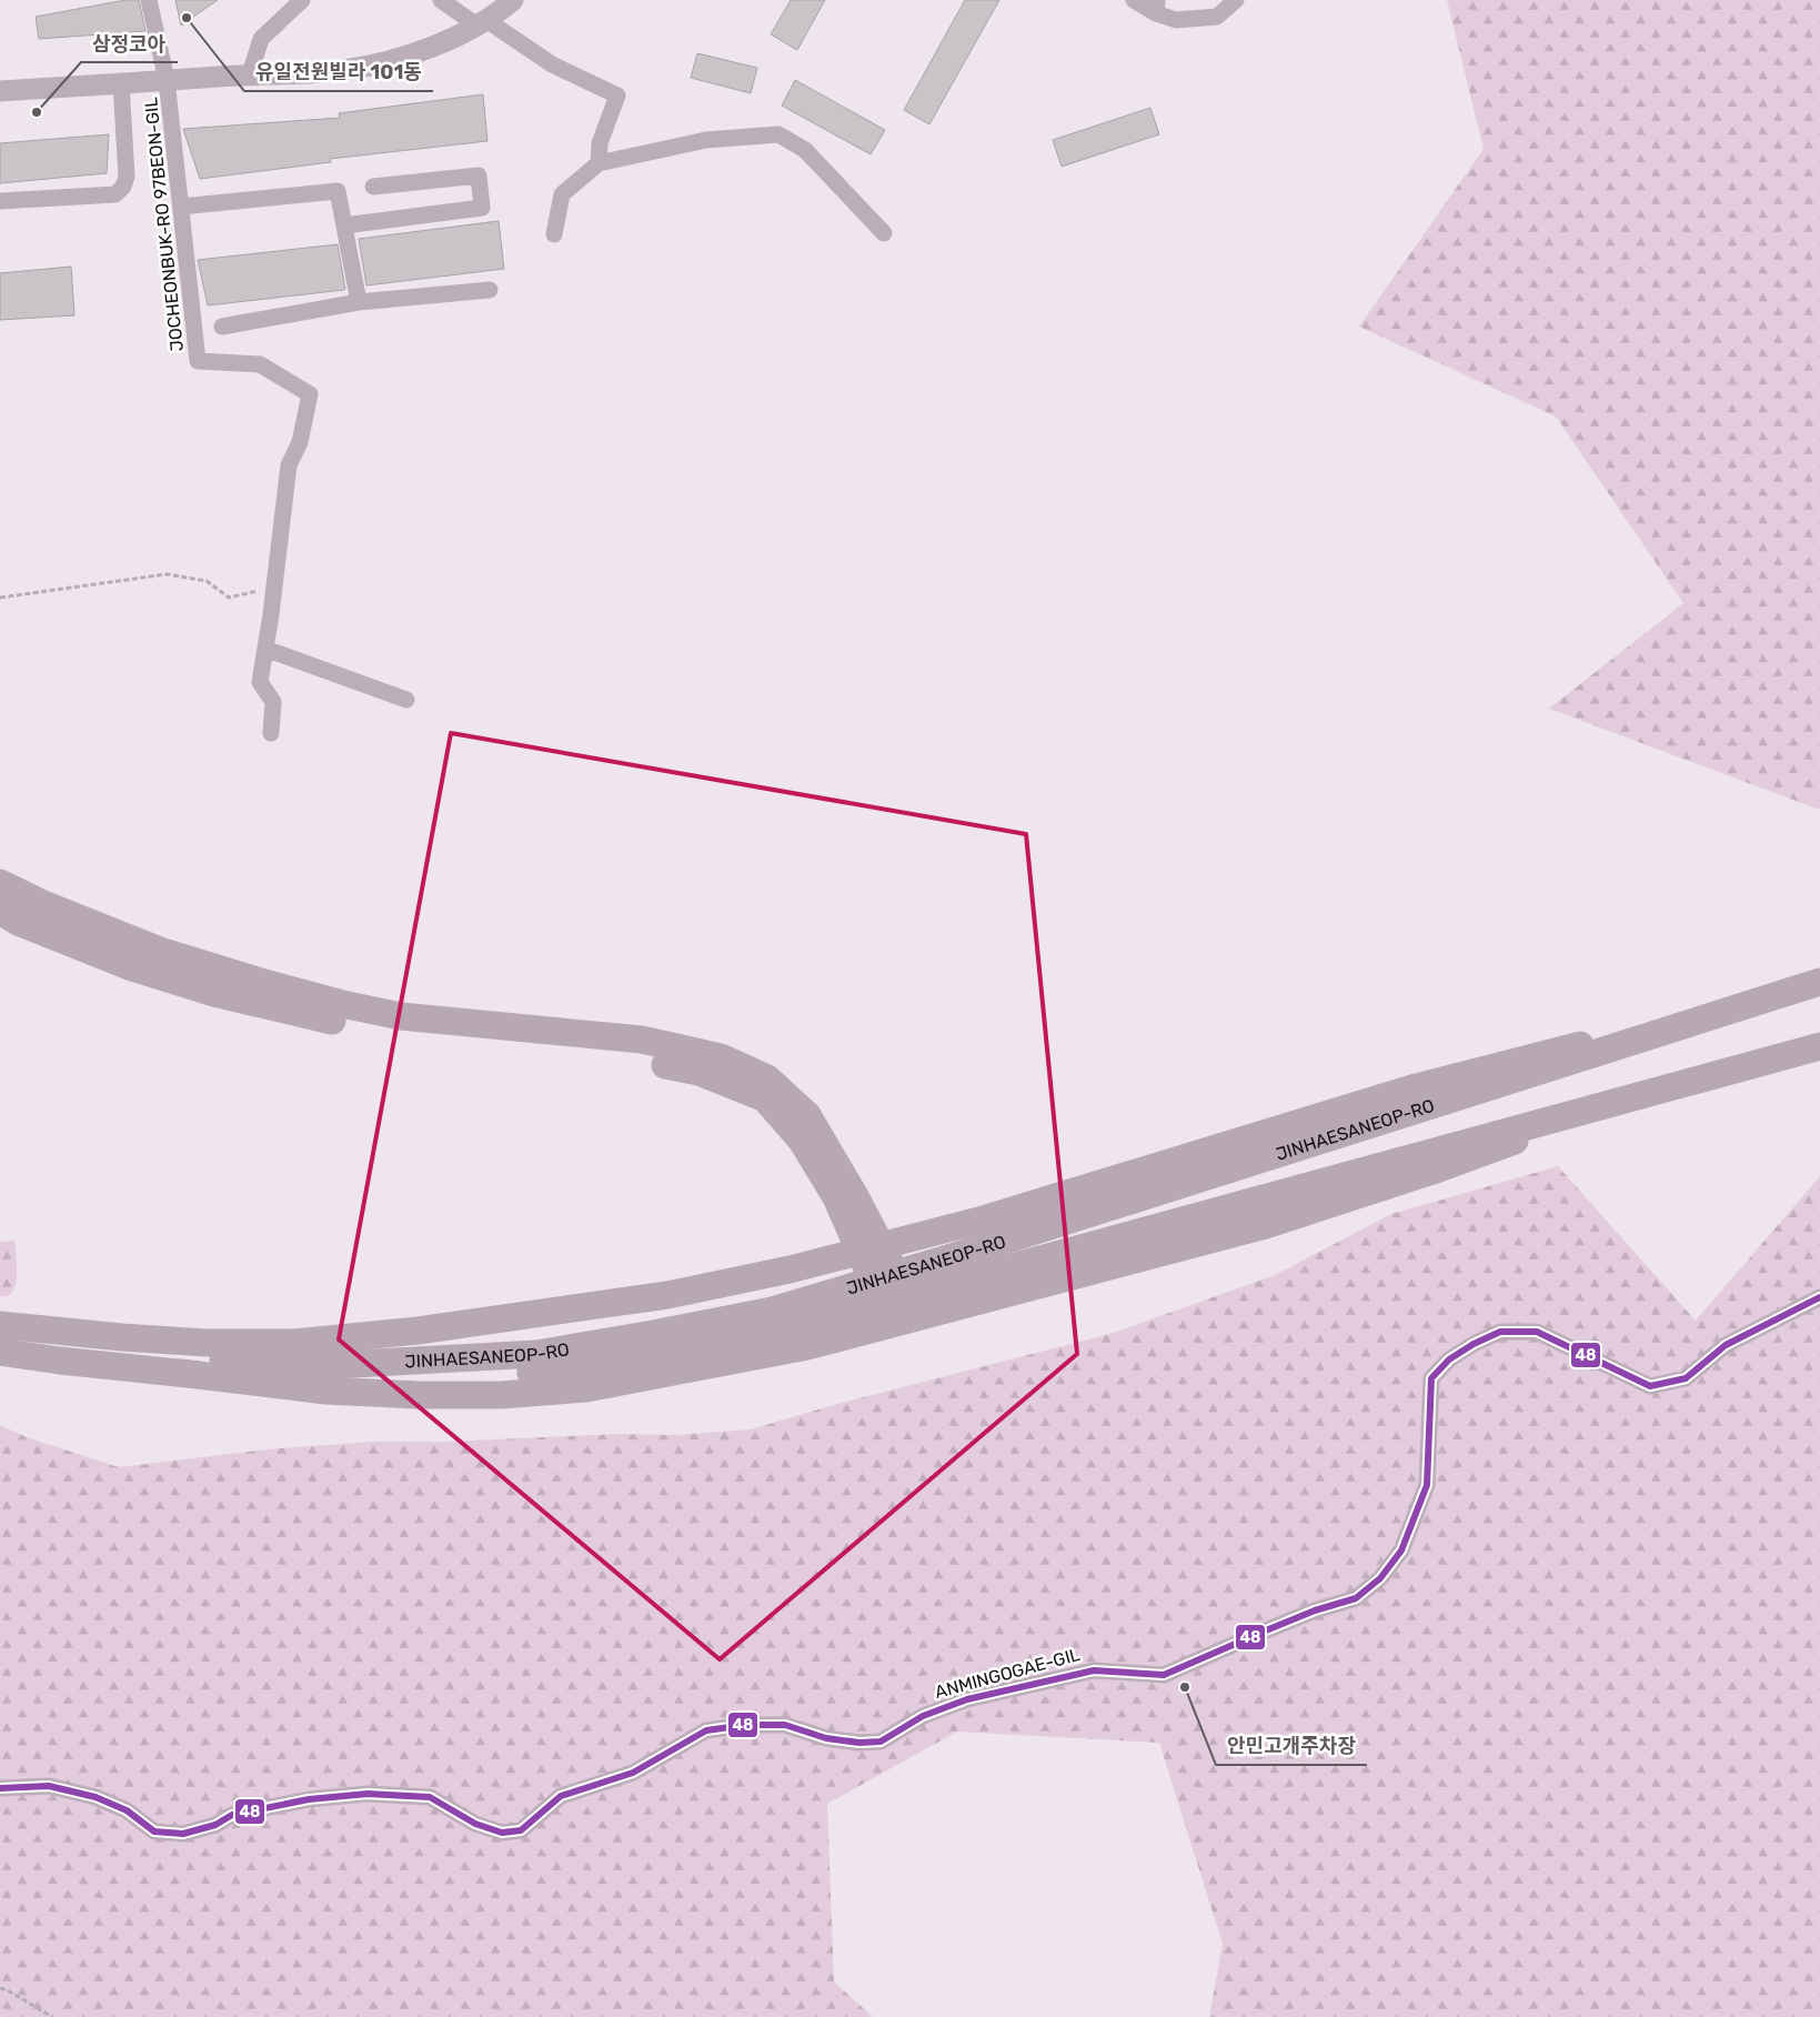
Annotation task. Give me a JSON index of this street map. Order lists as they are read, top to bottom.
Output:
{
  "streets": {
    "highway": ["JINHAESANEOP-RO"],
    "street": ["JOCHEONBUK-RO 97BEON-GIL", "ANMINGOGAE-GIL"]
  },
  "places": ["유일전원빌라 101동", "삼정코아", "안민고개주차장"],
  "lines": ["transit line 48"]
}
